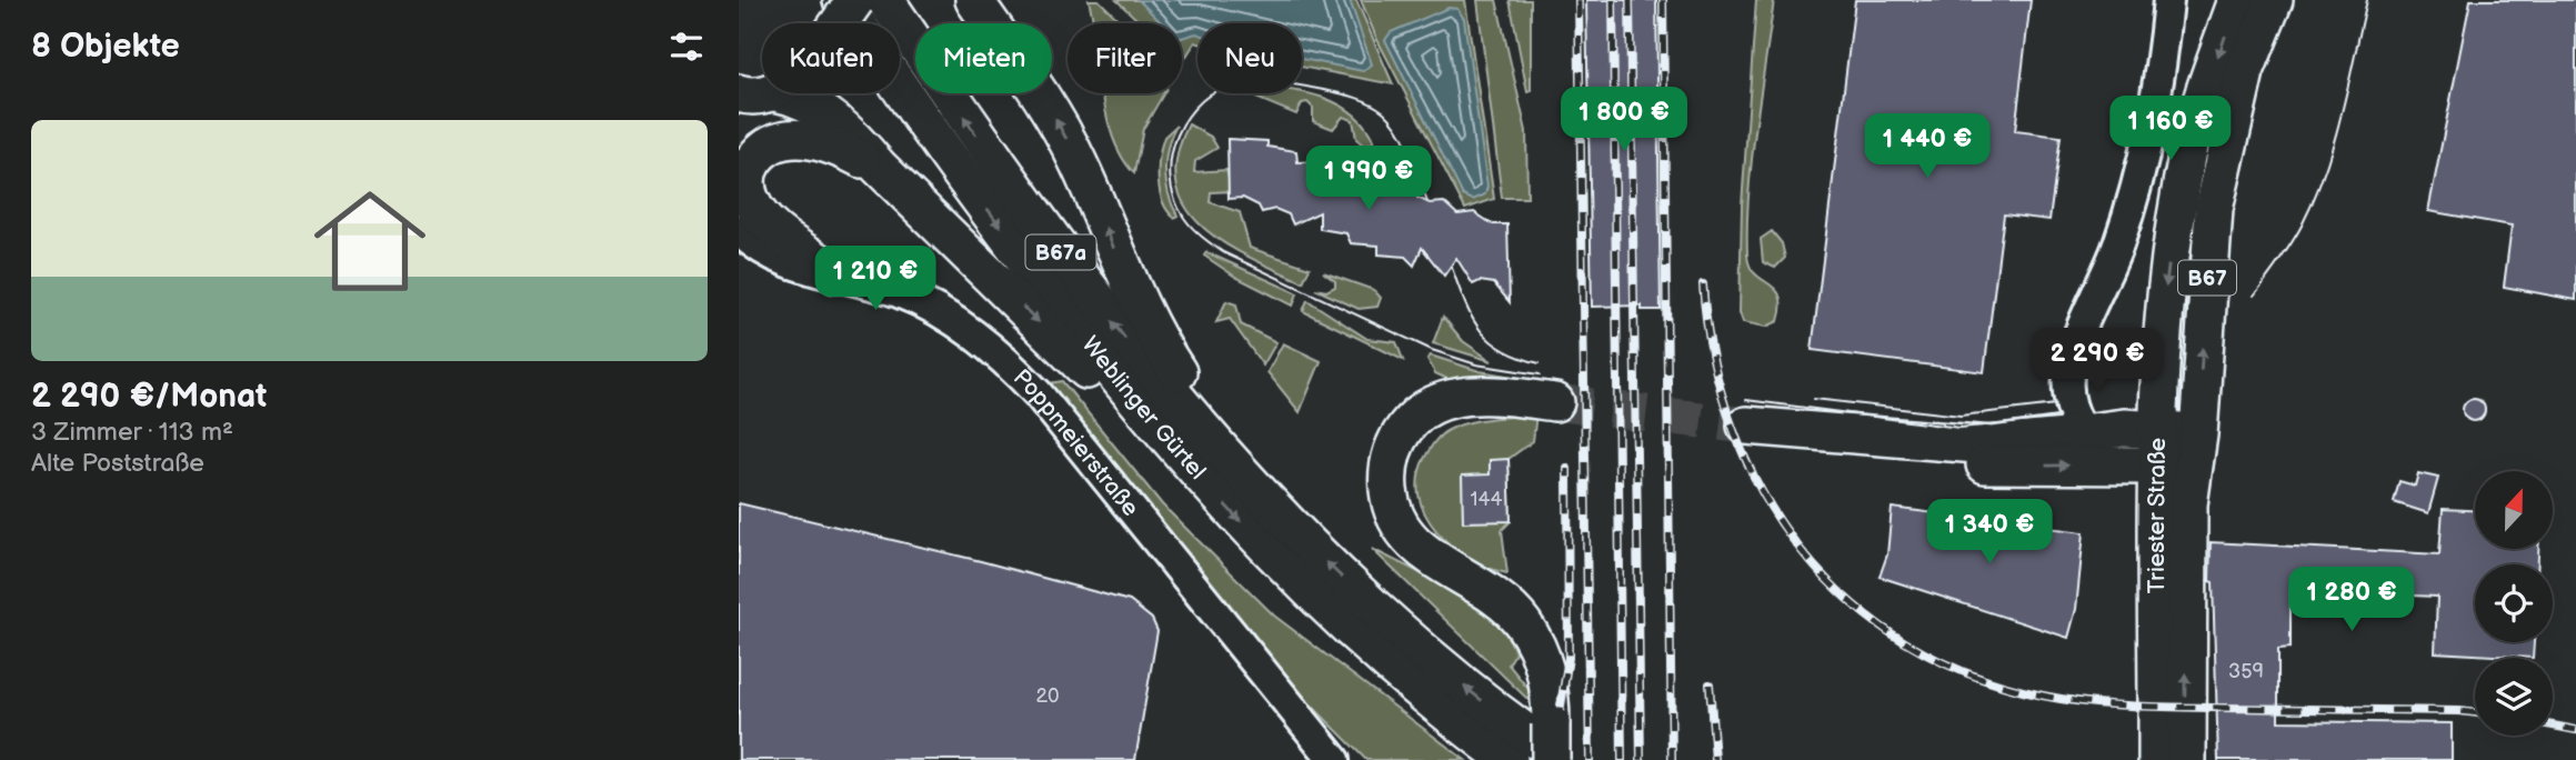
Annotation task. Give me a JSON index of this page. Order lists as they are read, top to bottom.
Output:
{
  "streets": {
    "main road": [
      "B67a",
      "B67",
      "Weblinger Gürtel",
      "Triester Straße"
    ],
    "street": ["Poppmeierstraße"]
  },
  "house_numbers": ["144", "359", "20"],
  "north": "top",
  "page": {
    "heading": "8 Objekte",
    "chip": [
      "Kaufen",
      "Mieten",
      "Filter",
      "Neu"
    ],
    "price": [
      "1 800 €",
      "1 160 €",
      "1 440 €",
      "1 990 €",
      "1 210 €",
      "2 290 €",
      "1 340 €",
      "1 280 €"
    ],
    "list": [
      {
        "name": "2 290 €/Monat",
        "note": "3 Zimmer · 113 m² · Alte Poststraße"
      }
    ]
  }
}
